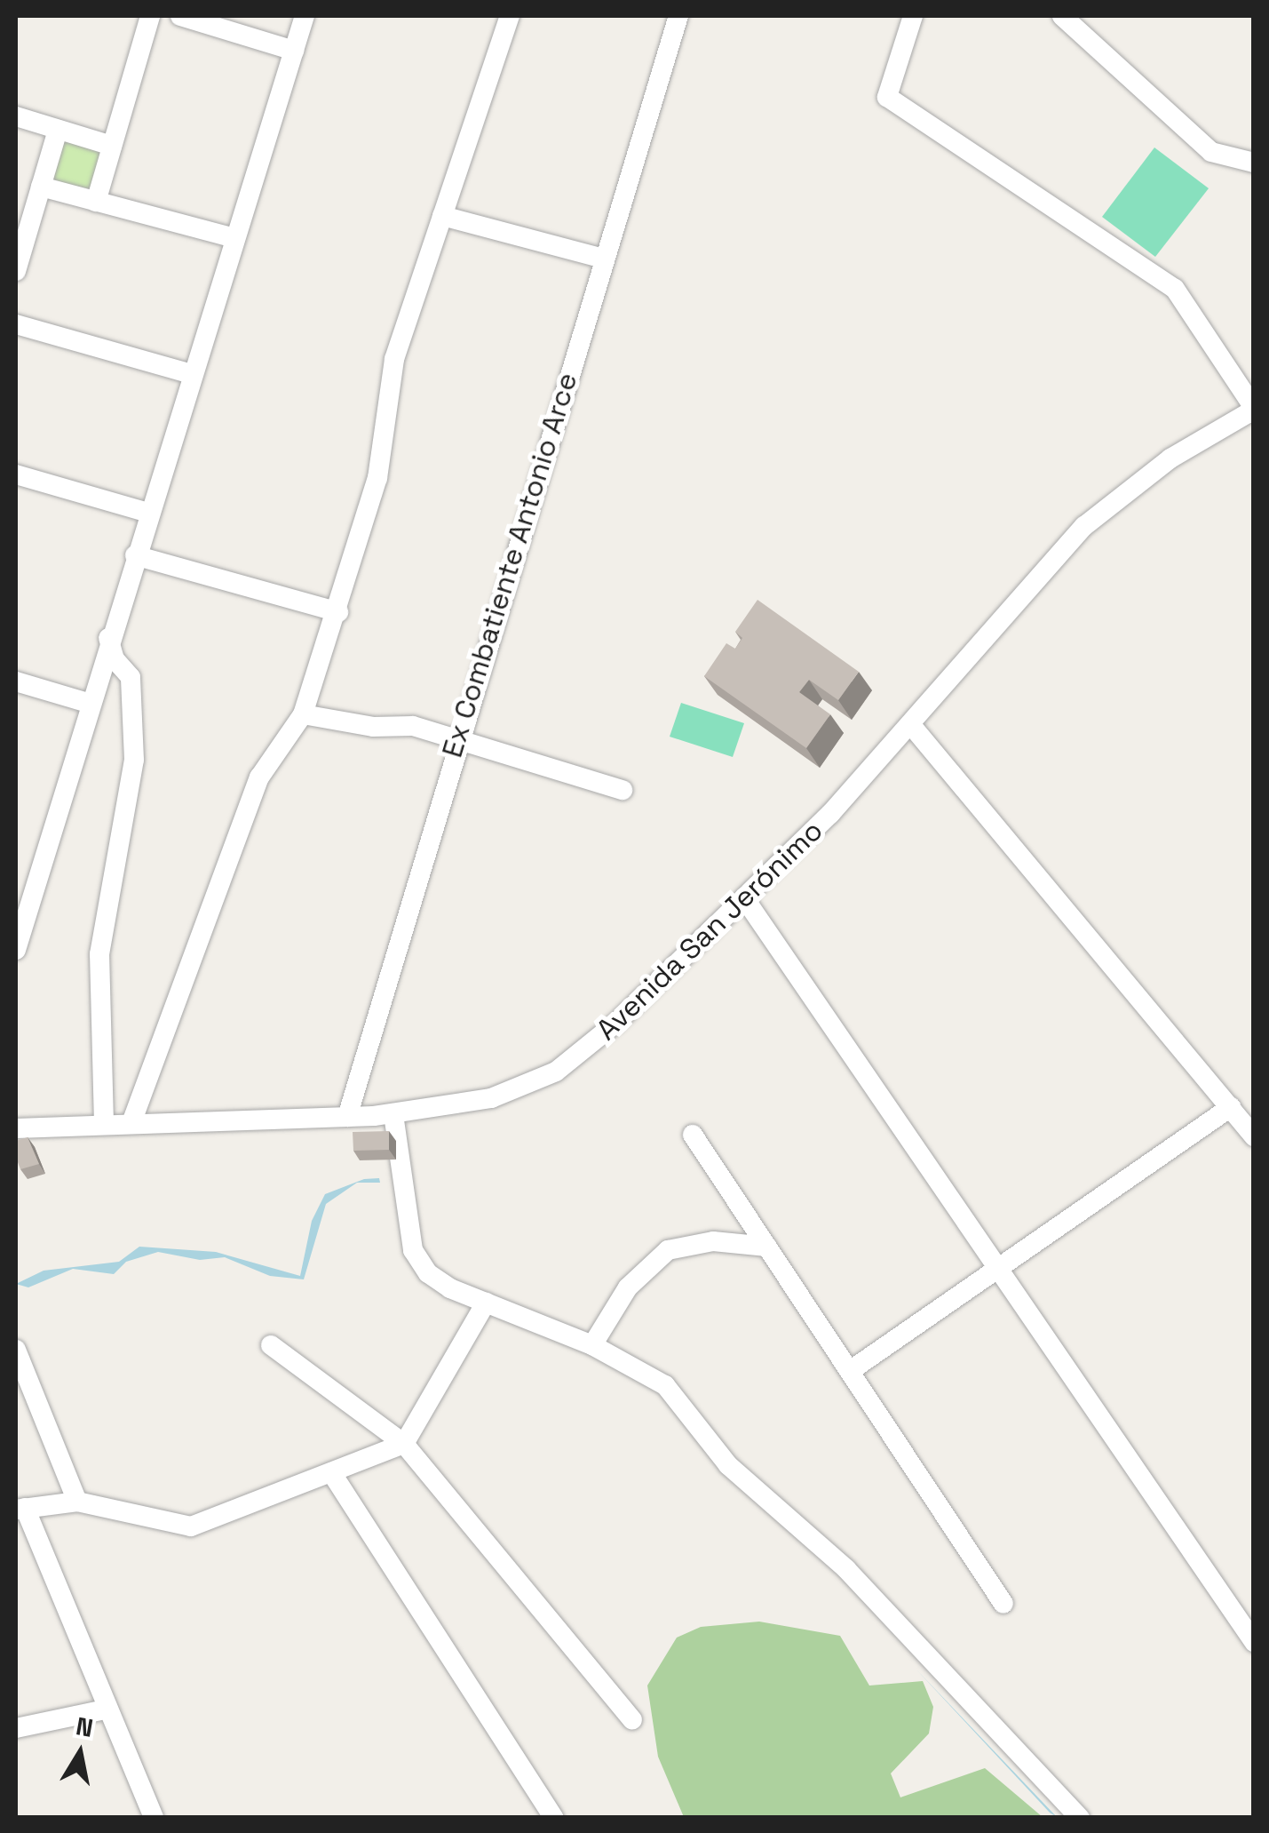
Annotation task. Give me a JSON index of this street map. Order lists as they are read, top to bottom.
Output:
{
  "streets": {
    "street": ["Ex Combatiente Antonio Arce", "Avenida San Jerónimo"]
  },
  "crossings": [
    ["Ex Combatiente Antonio Arce", "Avenida San Jerónimo"]
  ],
  "north": "top"
}
